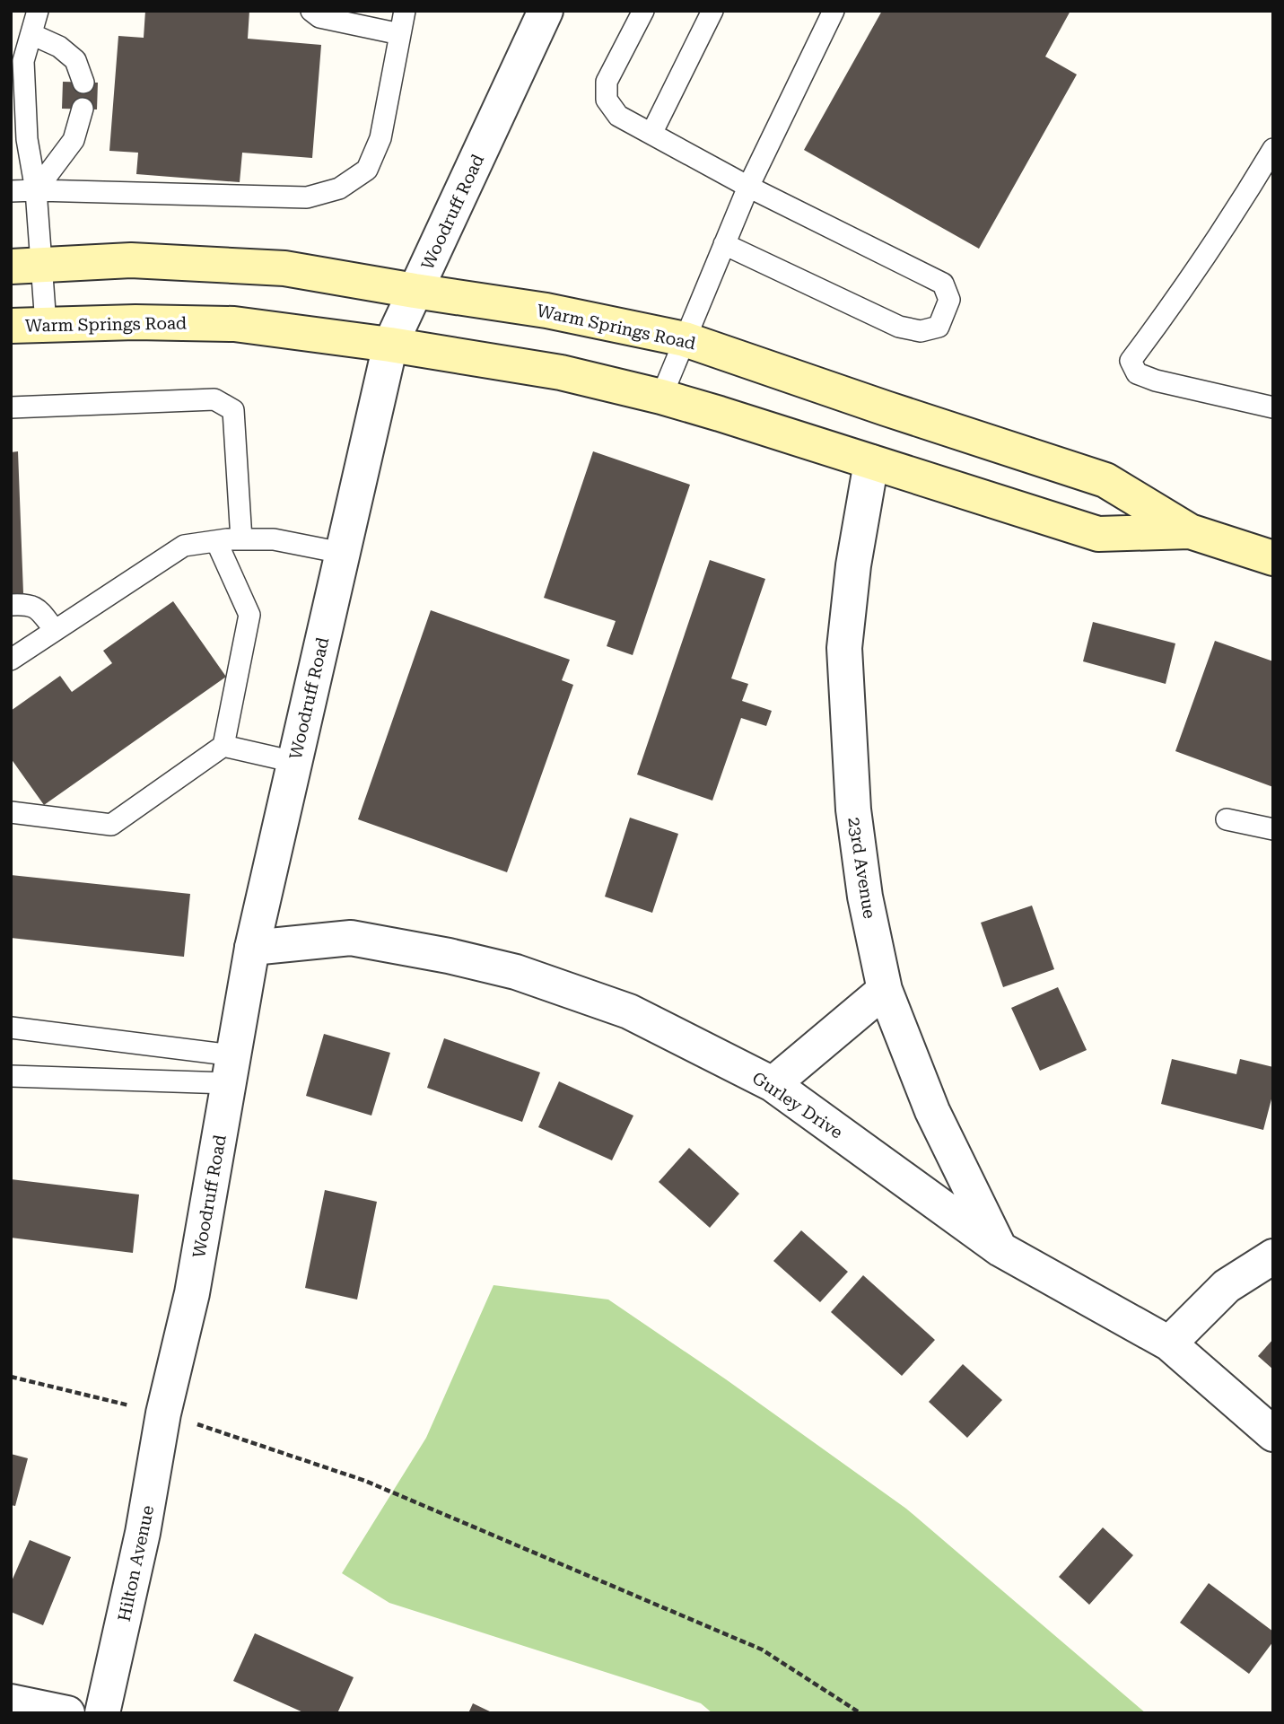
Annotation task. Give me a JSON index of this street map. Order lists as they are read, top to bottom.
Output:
{
  "streets": {
    "main road": ["Warm Springs Road"],
    "street": [
      "Woodruff Road",
      "23rd Avenue",
      "Gurley Drive",
      "Hilton Avenue"
    ]
  },
  "crossings": [
    ["Woodruff Road", "Warm Springs Road"],
    ["Woodruff Road", "Gurley Drive"],
    ["Woodruff Road", "Hilton Avenue"],
    ["Warm Springs Road", "23rd Avenue"],
    ["23rd Avenue", "Gurley Drive"]
  ]
}
